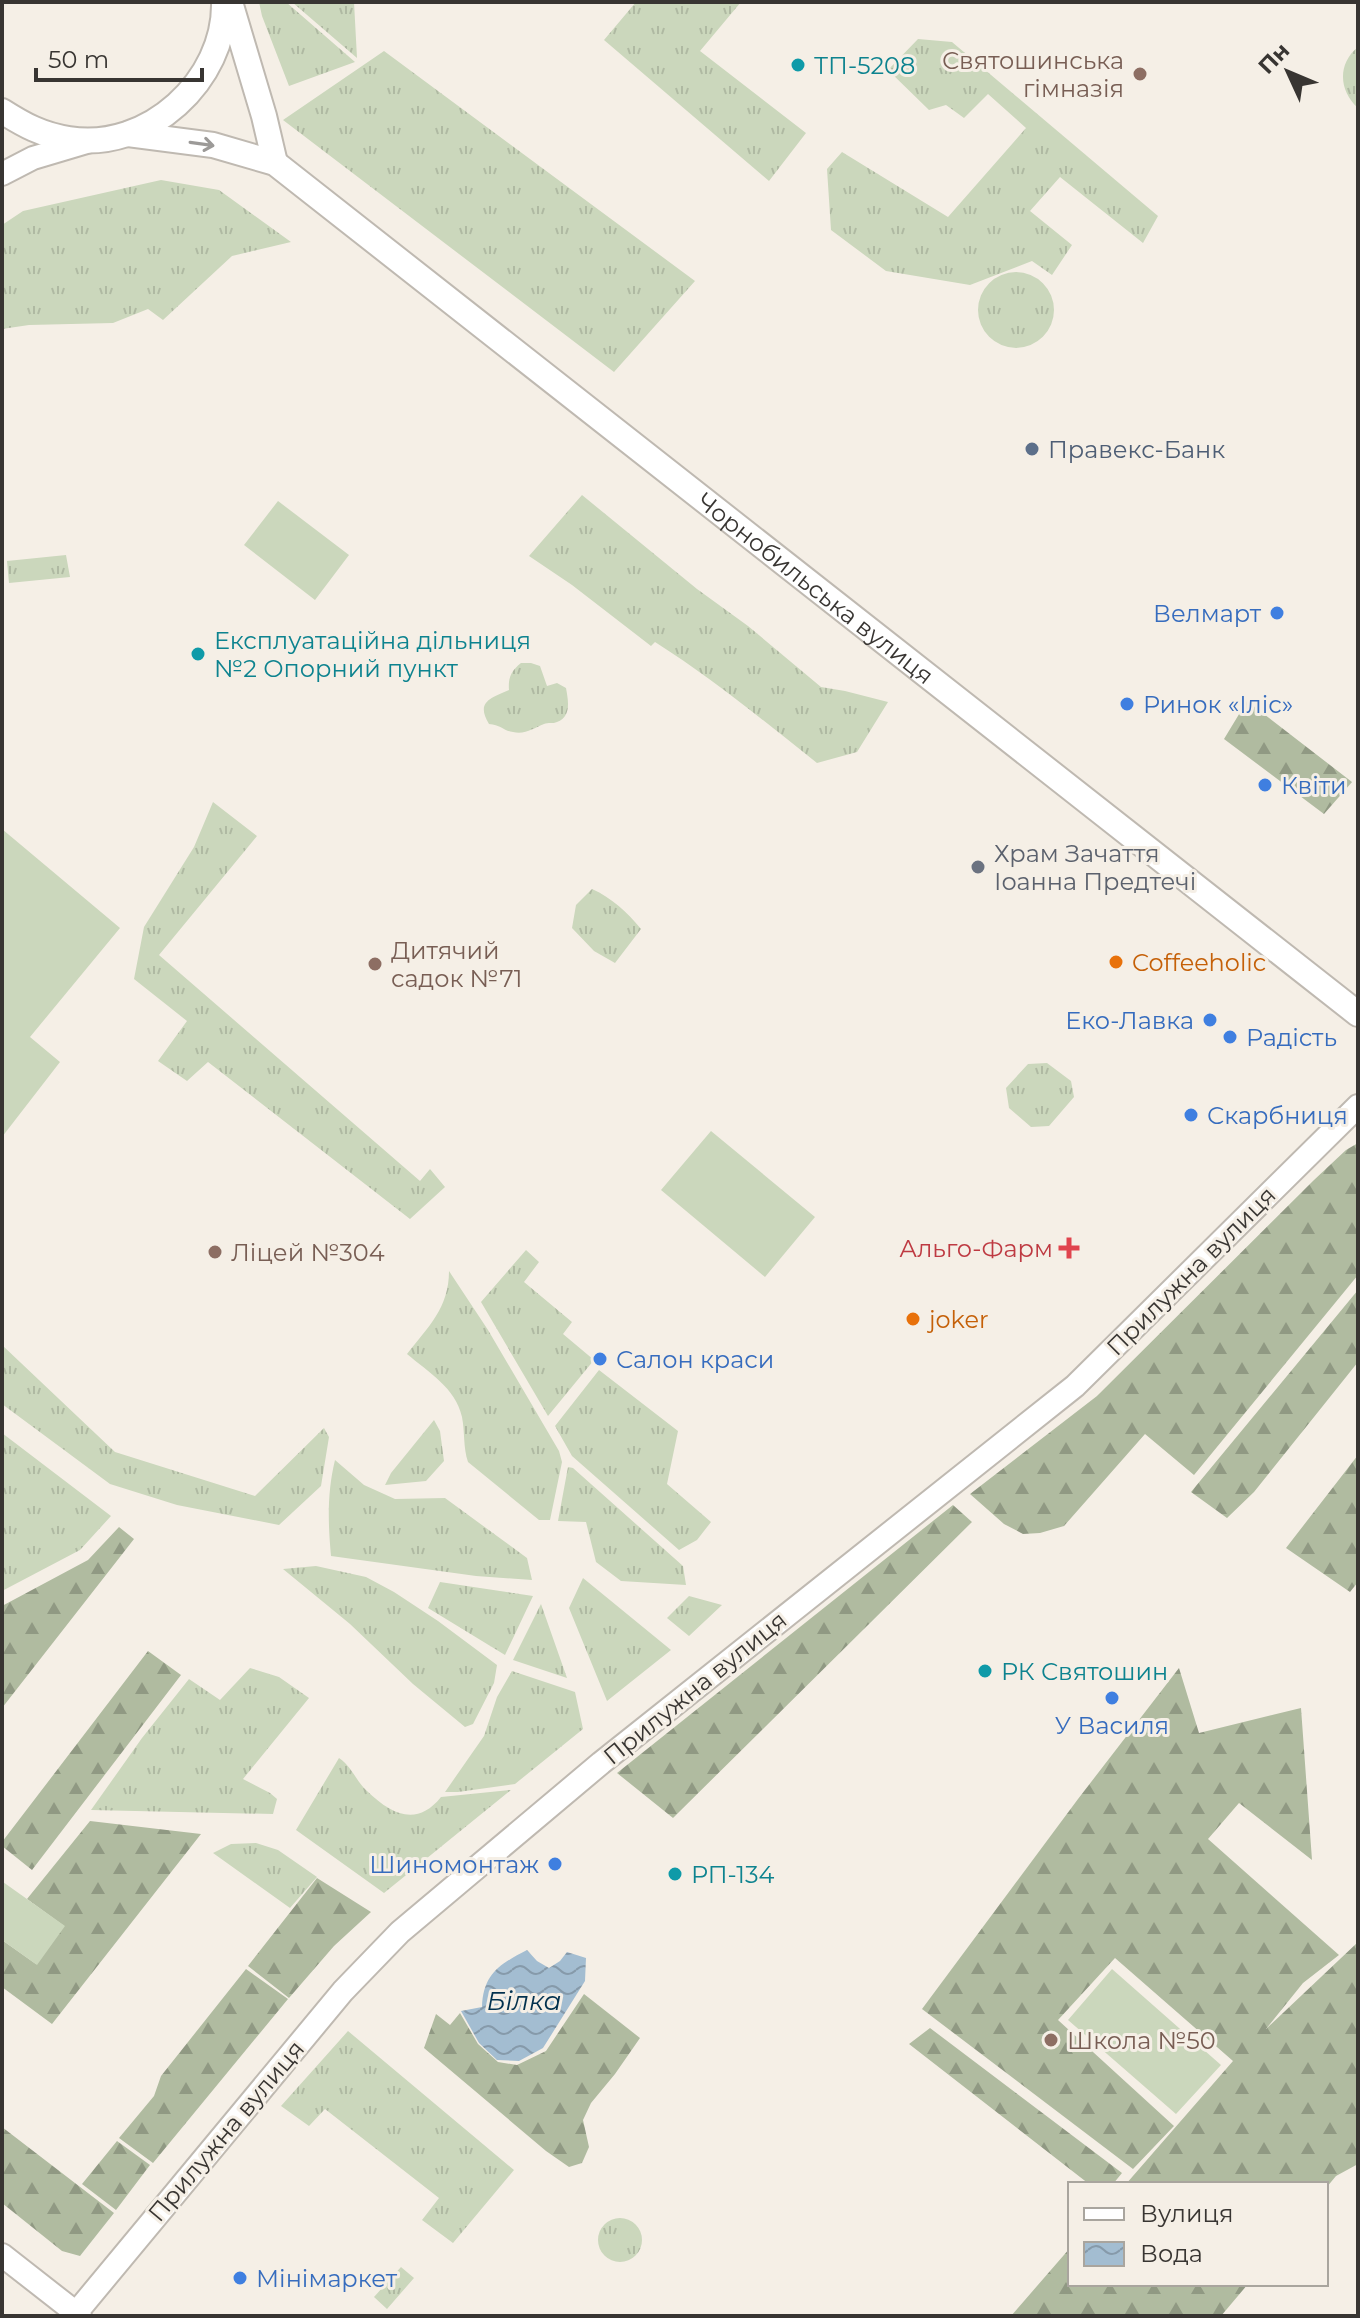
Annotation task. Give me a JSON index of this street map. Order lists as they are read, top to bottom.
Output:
{
  "streets": {
    "main road": ["Чорнобильська вулиця"],
    "street": ["Прилужна вулиця"]
  },
  "water": ["Білка"],
  "places": {
    "other": [
      "ТП-5208",
      "Святошинська гімназія",
      "Правекс-Банк",
      "Велмарт",
      "Експлуатаційна дільниця №2 Опорний пункт",
      "Ринок «Іліс»",
      "Квіти",
      "Храм Зачаття Іоанна Предтечі",
      "Coffeeholic",
      "Дитячий садок №71",
      "Еко-Лавка",
      "Радість",
      "Скарбниця",
      "Ліцей №304",
      "joker",
      "Салон краси",
      "РК Святошин",
      "У Василя",
      "Шиномонтаж",
      "РП-134",
      "Школа №50",
      "Мінімаркет"
    ],
    "health": ["Альго-Фарм"]
  },
  "legend": ["Вулиця", "Вода"],
  "scale_bar": "50 m",
  "north": "top left"
}
